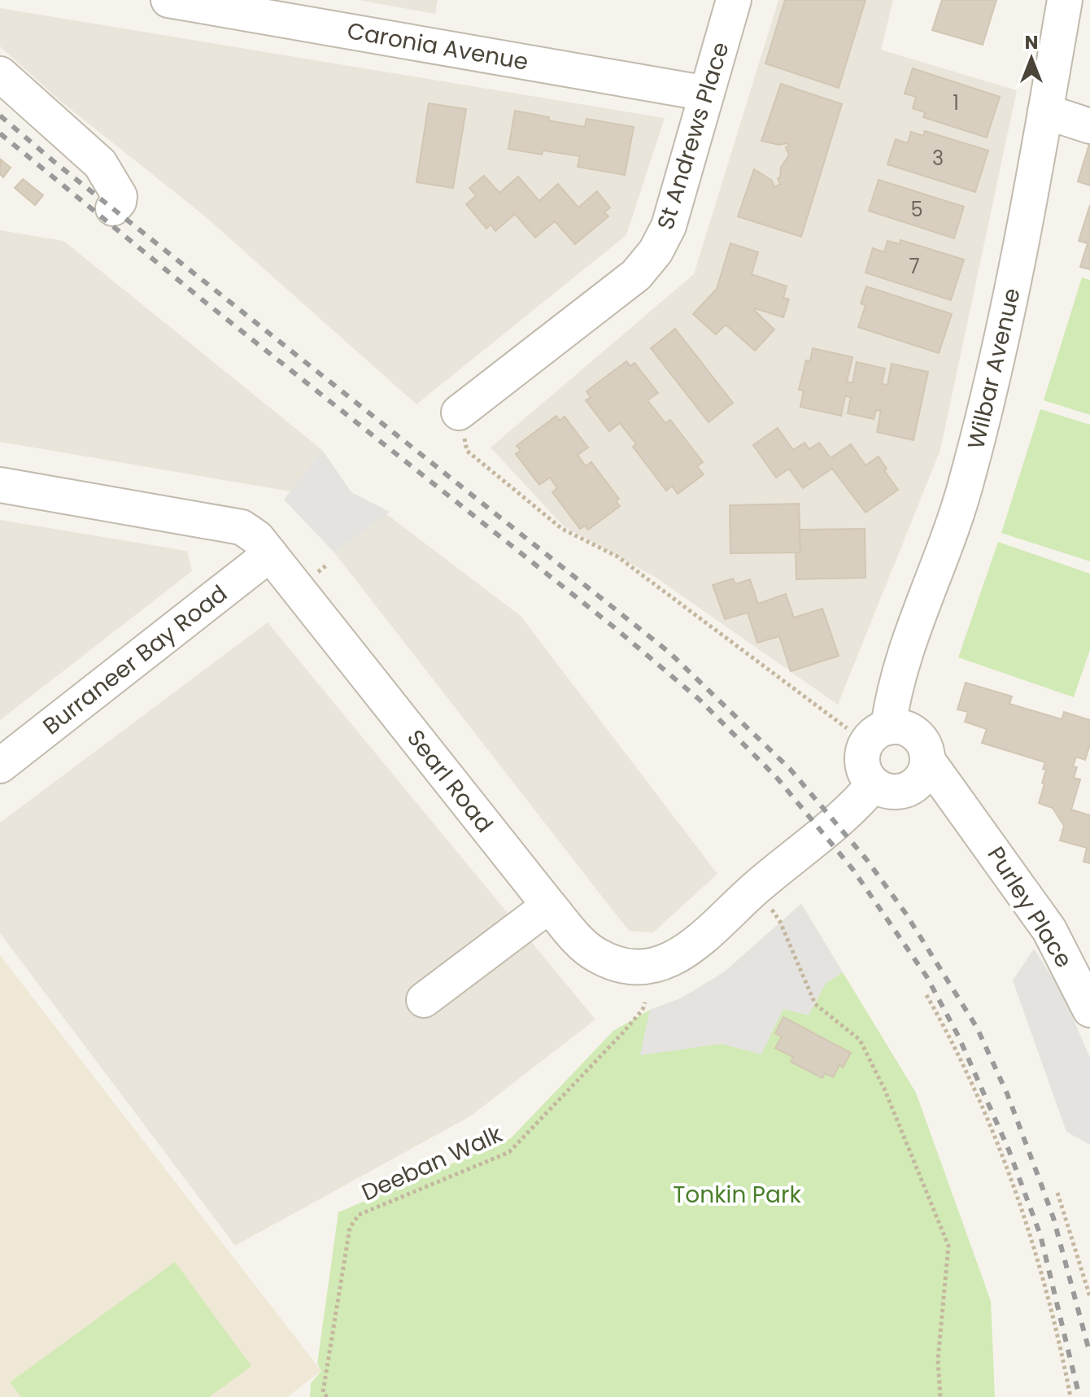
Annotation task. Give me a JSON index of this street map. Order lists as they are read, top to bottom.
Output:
{
  "streets": {
    "street": [
      "Caronia Avenue",
      "St Andrews Place",
      "Wilbar Avenue",
      "Burraneer Bay Road",
      "Searl Road",
      "Purley Place"
    ],
    "path": ["Deeban Walk"]
  },
  "crossings": [
    ["Caronia Avenue", "St Andrews Place"],
    ["Wilbar Avenue", "Searl Road"],
    ["Wilbar Avenue", "Purley Place"],
    ["Burraneer Bay Road", "Searl Road"],
    ["Searl Road", "Purley Place"]
  ],
  "parks": ["Tonkin Park"],
  "house_numbers": [
    "1",
    "3",
    "5",
    "7"
  ],
  "north": "top"
}
